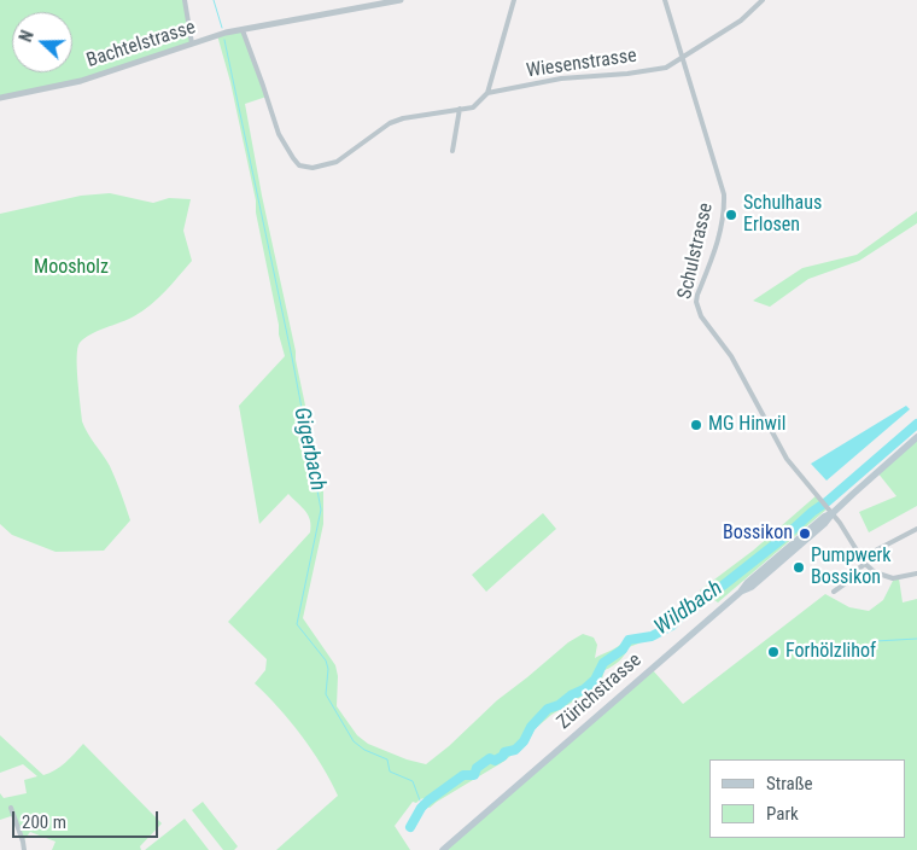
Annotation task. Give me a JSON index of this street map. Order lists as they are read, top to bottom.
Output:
{
  "streets": {
    "main road": ["Zürichstrasse"],
    "street": ["Bachtelstrasse", "Wiesenstrasse", "Schulstrasse"]
  },
  "crossings": [
    ["Bachtelstrasse", "Wiesenstrasse"],
    ["Wiesenstrasse", "Schulstrasse"],
    ["Schulstrasse", "Zürichstrasse"]
  ],
  "water": ["Gigerbach", "Wildbach"],
  "parks": ["Moosholz"],
  "places": [
    "Schulhaus Erlosen",
    "MG Hinwil",
    "Bossikon",
    "Pumpwerk Bossikon",
    "Forhölzlihof"
  ],
  "legend": ["Straße", "Park"],
  "scale_bar": "200 m",
  "north": "left"
}
